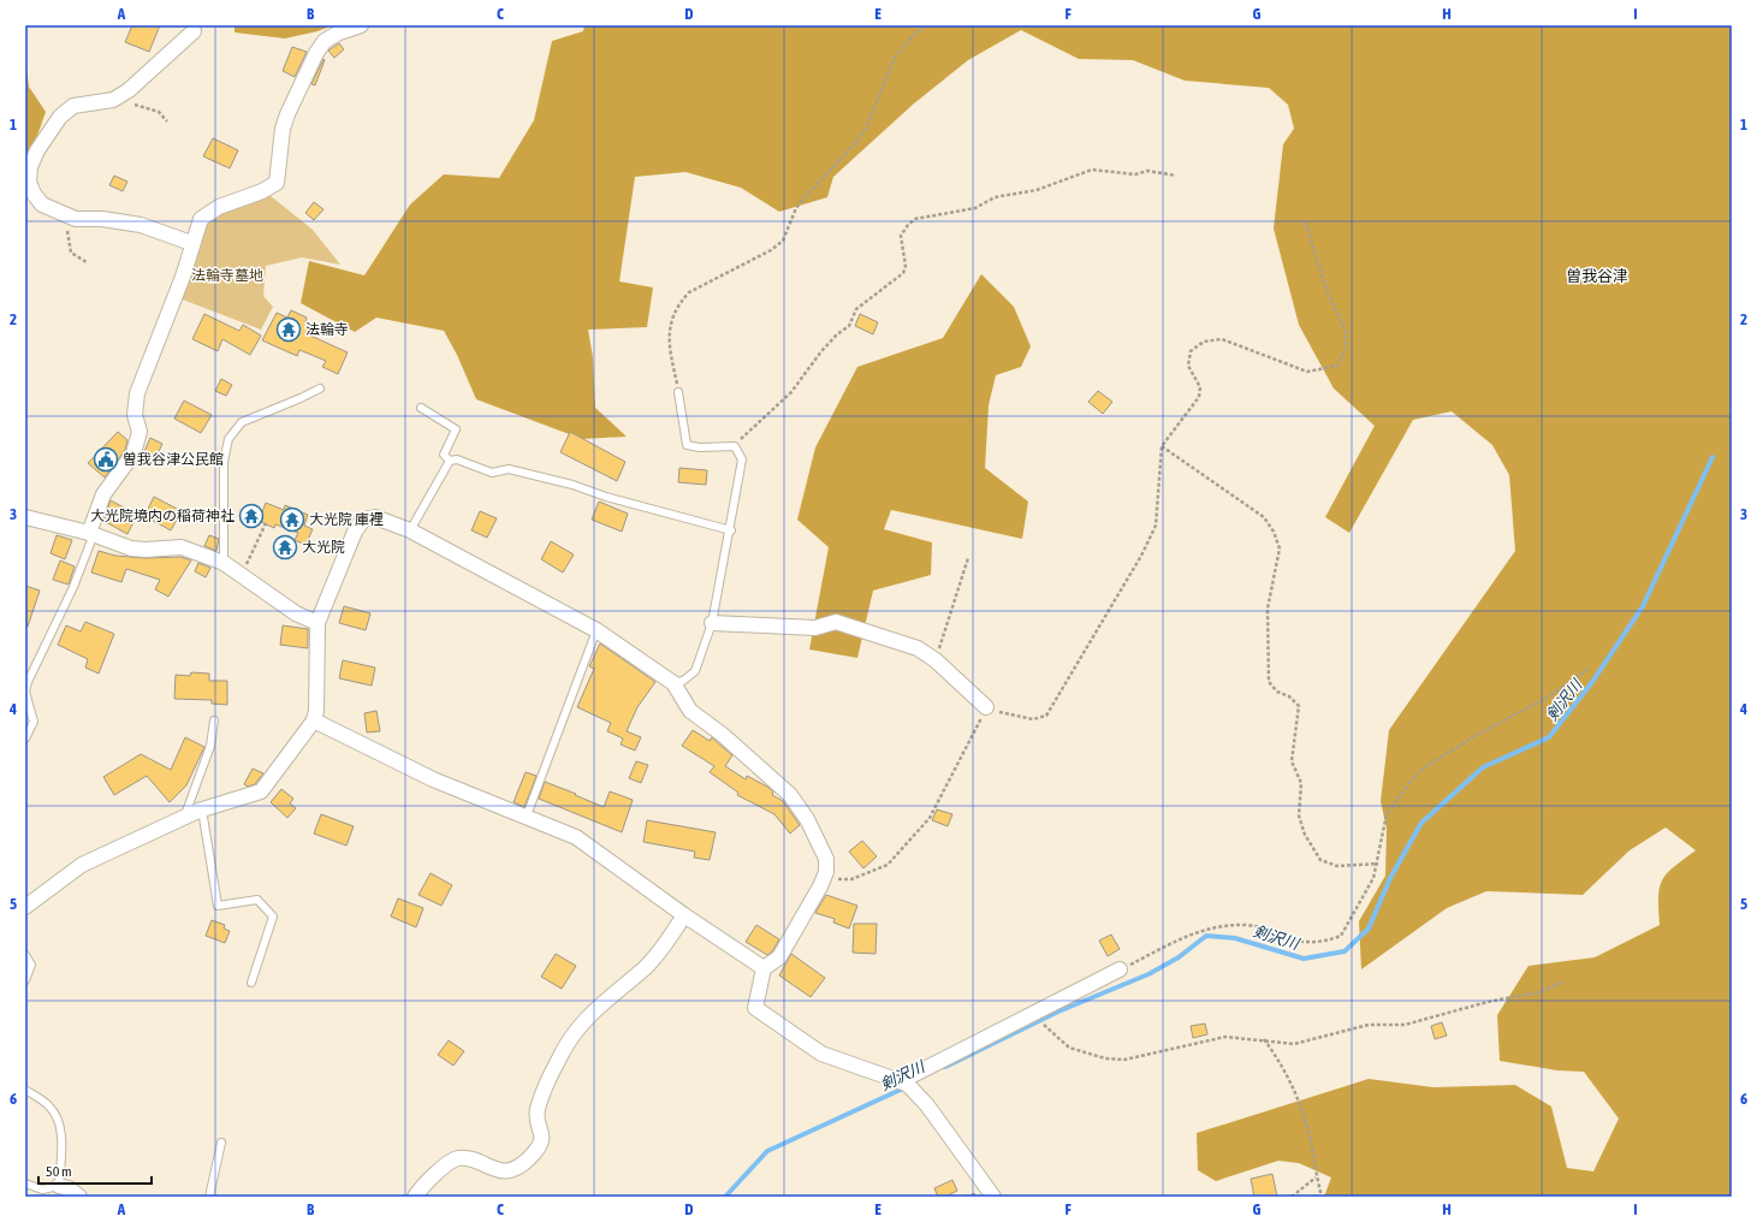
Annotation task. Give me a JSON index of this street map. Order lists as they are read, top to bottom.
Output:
{
  "districts": ["曽我谷津"],
  "water": ["剣沢川"],
  "parks": ["法輪寺墓地"],
  "places": {
    "temple": [
      "法輪寺",
      "大光院境内の稲荷神社",
      "大光院 庫裡",
      "大光院"
    ],
    "public building": ["曽我谷津公民館"]
  },
  "scale_bar": "50 m",
  "grid": {
    "columns": [
      "A",
      "B",
      "C",
      "D",
      "E",
      "F",
      "G",
      "H",
      "I"
    ],
    "rows": [
      "1",
      "2",
      "3",
      "4",
      "5",
      "6"
    ]
  }
}
